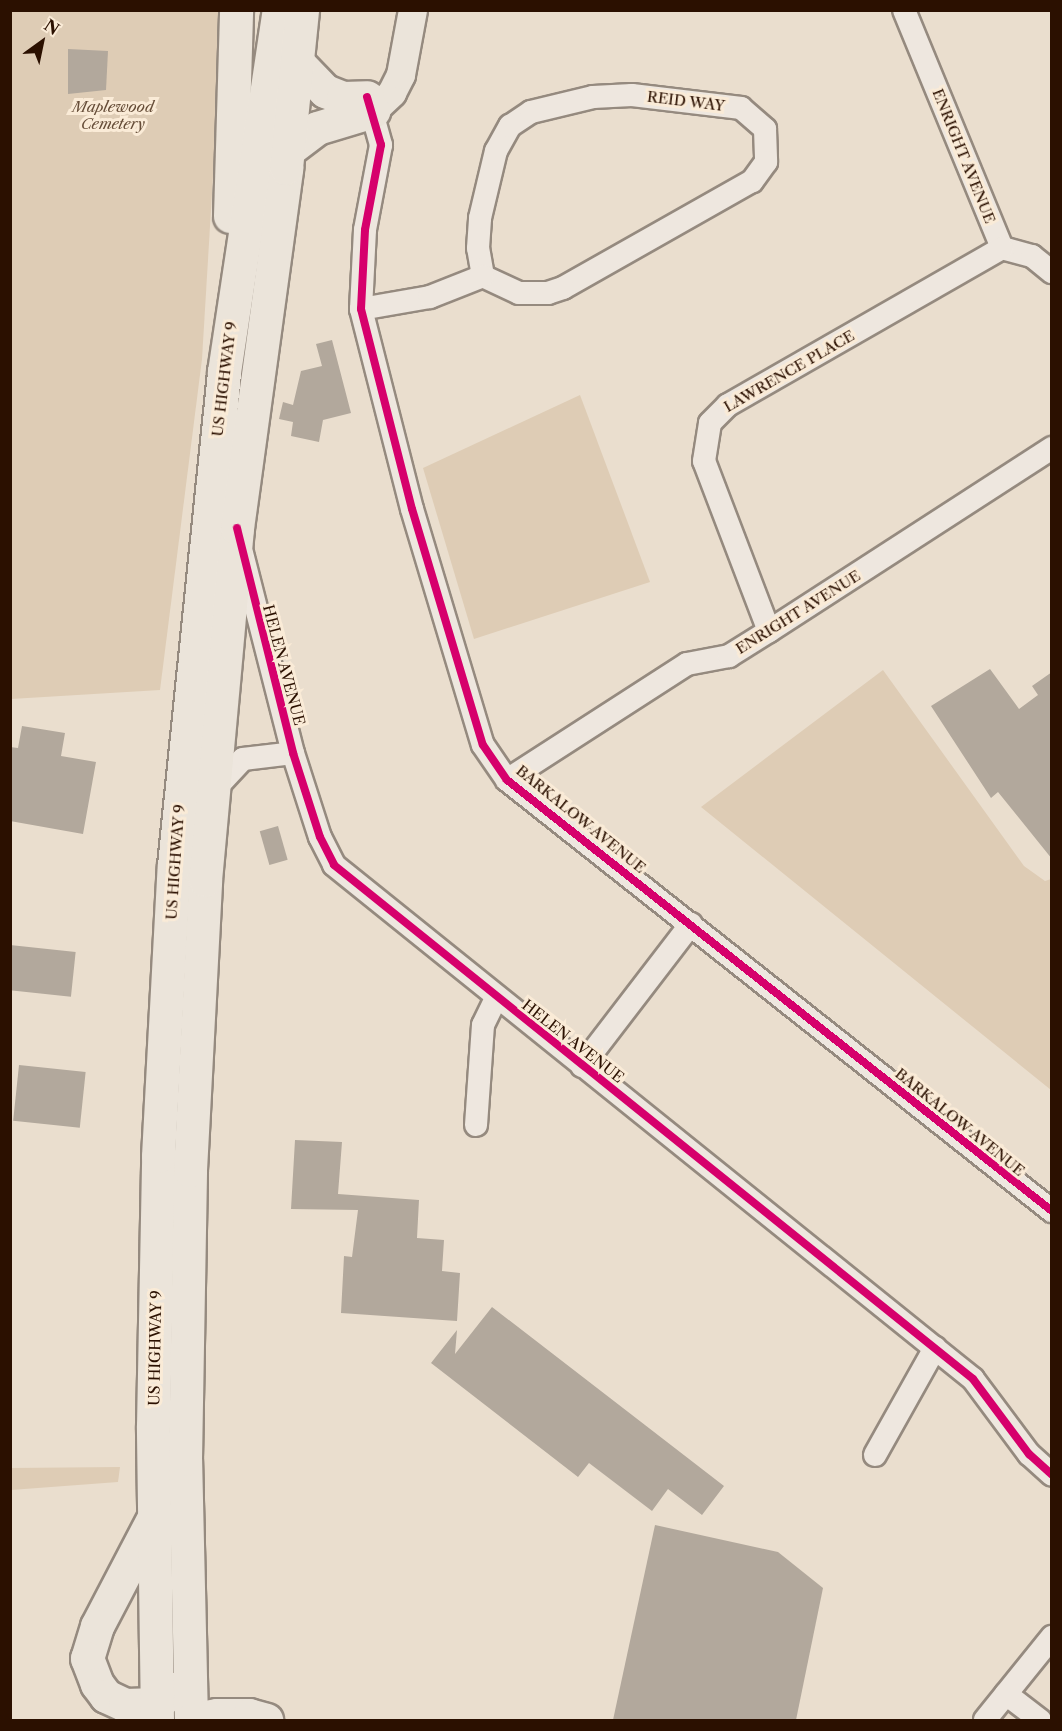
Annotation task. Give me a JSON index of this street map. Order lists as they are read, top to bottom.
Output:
{
  "streets": {
    "highway": ["US HIGHWAY 9"],
    "street": [
      "REID WAY",
      "ENRIGHT AVENUE",
      "LAWRENCE PLACE",
      "HELEN AVENUE",
      "BARKALOW AVENUE"
    ]
  },
  "crossings": [
    ["ENRIGHT AVENUE", "LAWRENCE PLACE"],
    ["ENRIGHT AVENUE", "BARKALOW AVENUE"],
    ["US HIGHWAY 9", "HELEN AVENUE"]
  ],
  "parks": ["Maplewood Cemetery"],
  "north": "top right"
}
